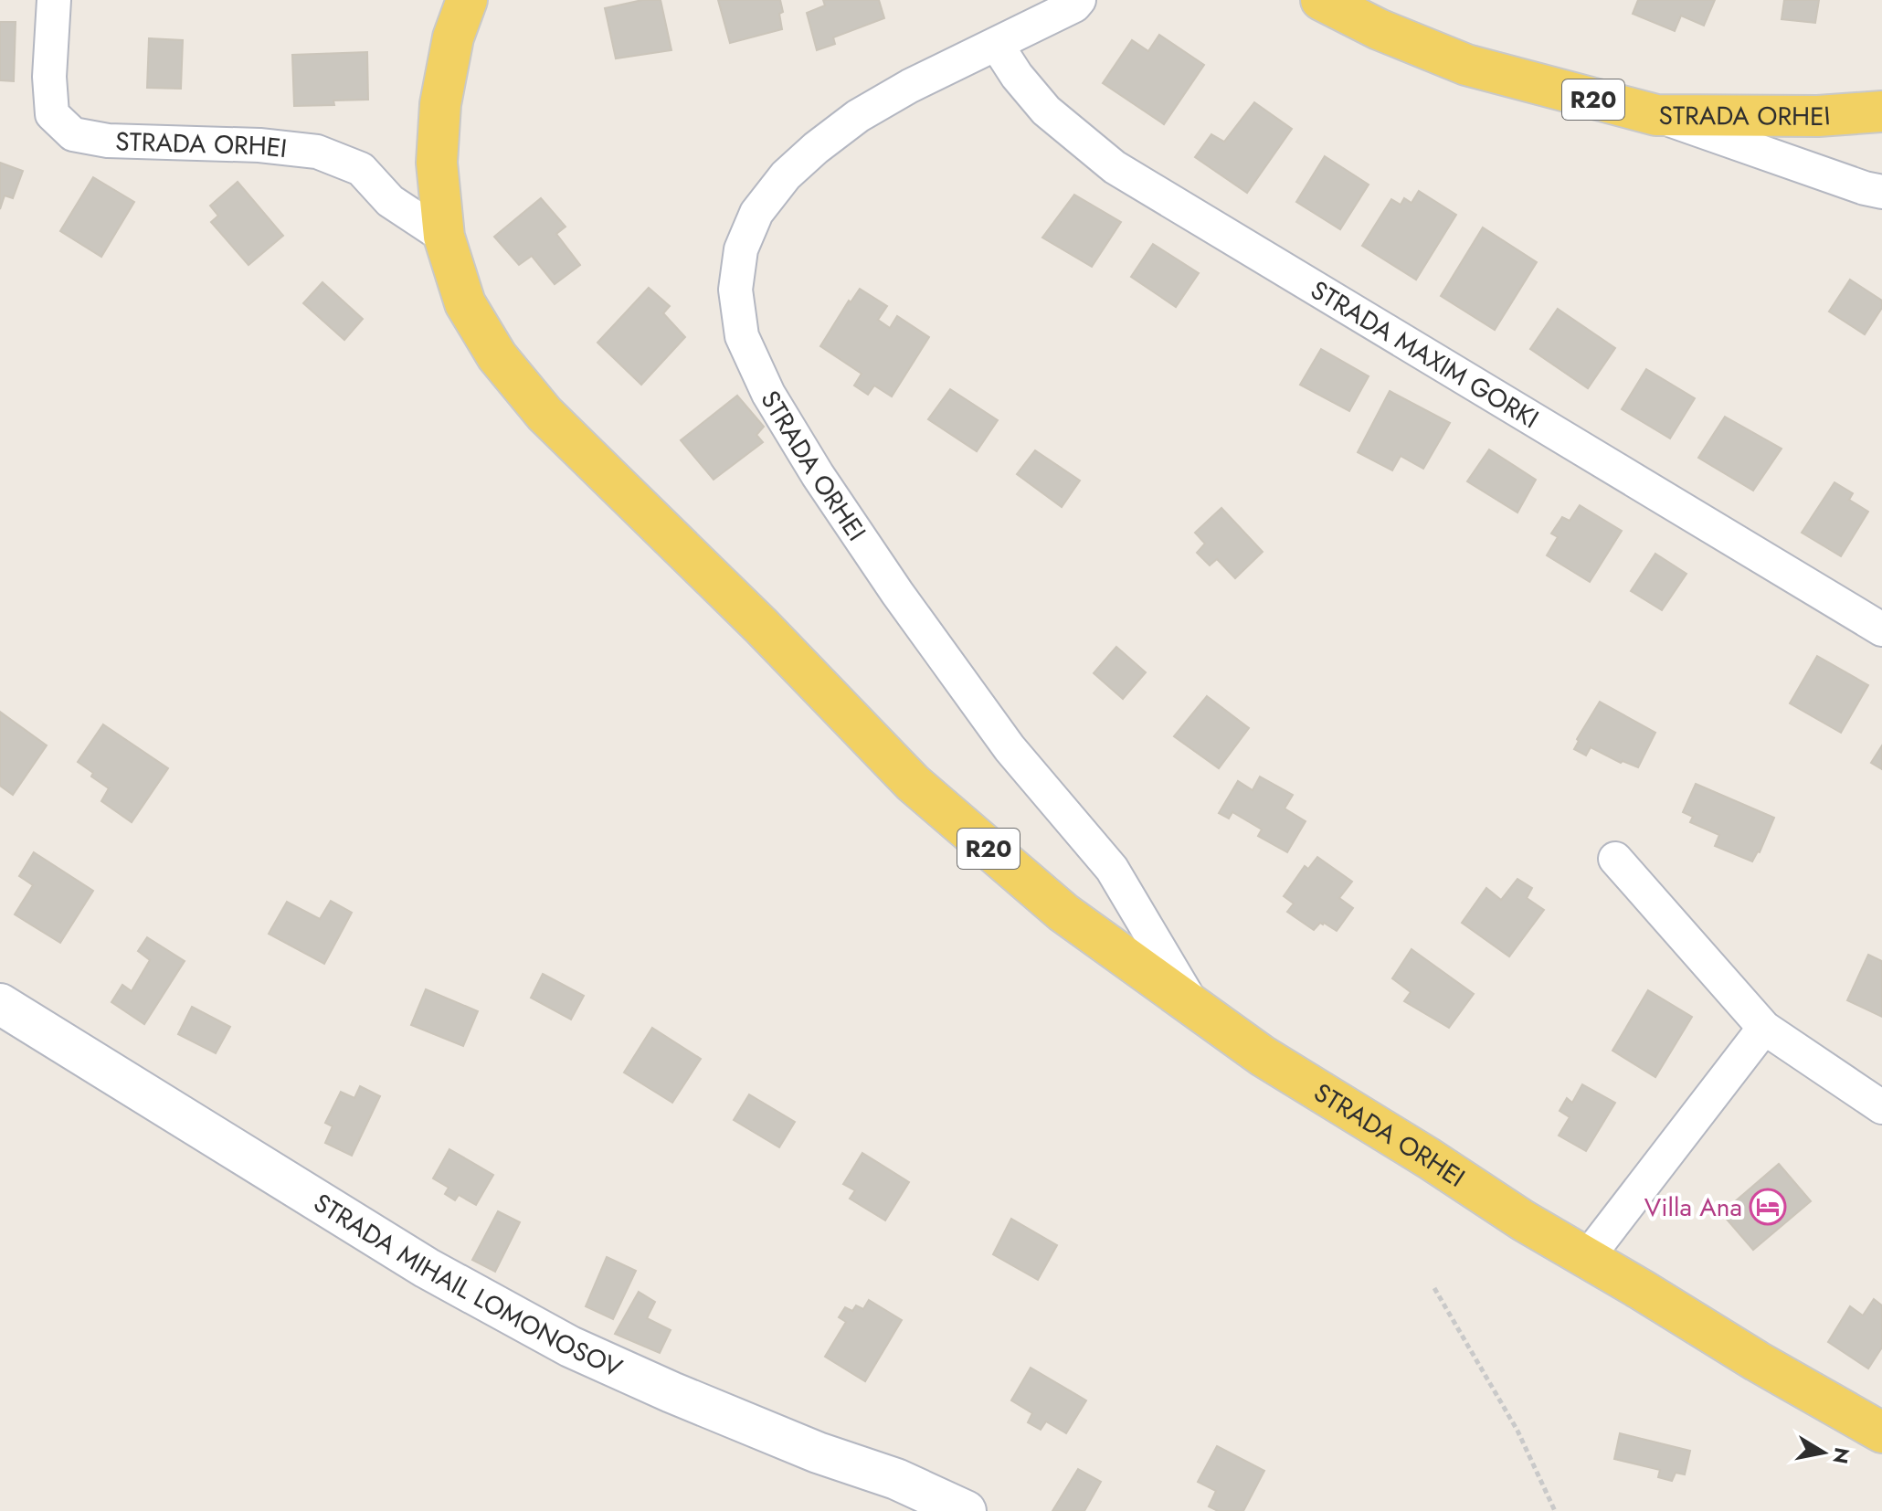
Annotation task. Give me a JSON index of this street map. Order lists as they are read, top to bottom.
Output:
{
  "streets": {
    "main road": ["R20", "STRADA ORHEI", "STRADA MIHAIL LOMONOSOV"],
    "street": ["STRADA MAXIM GORKI"]
  },
  "crossings": [
    ["STRADA ORHEI", "STRADA MAXIM GORKI"]
  ],
  "places": {
    "hotel": ["Villa Ana"]
  },
  "north": "right"
}
